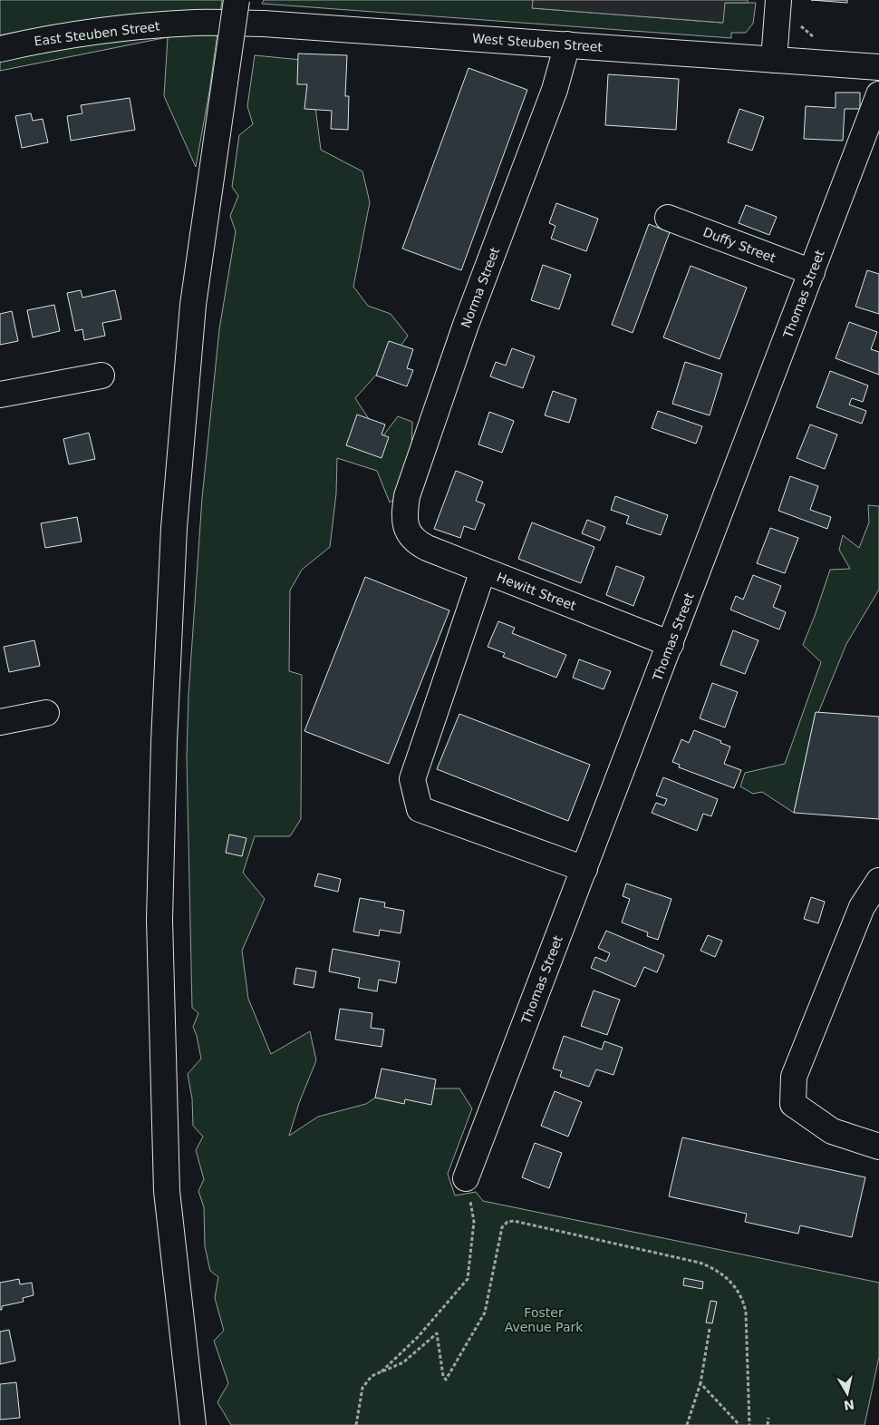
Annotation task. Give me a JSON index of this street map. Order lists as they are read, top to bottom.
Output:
{
  "streets": {
    "street": [
      "East Steuben Street",
      "West Steuben Street",
      "Duffy Street",
      "Norma Street",
      "Thomas Street",
      "Hewitt Street"
    ]
  },
  "crossings": [
    ["East Steuben Street", "West Steuben Street"],
    ["West Steuben Street", "Norma Street"],
    ["Duffy Street", "Thomas Street"],
    ["Norma Street", "Hewitt Street"],
    ["Thomas Street", "Hewitt Street"]
  ],
  "parks": ["Foster Avenue Park"],
  "north": "bottom"
}
